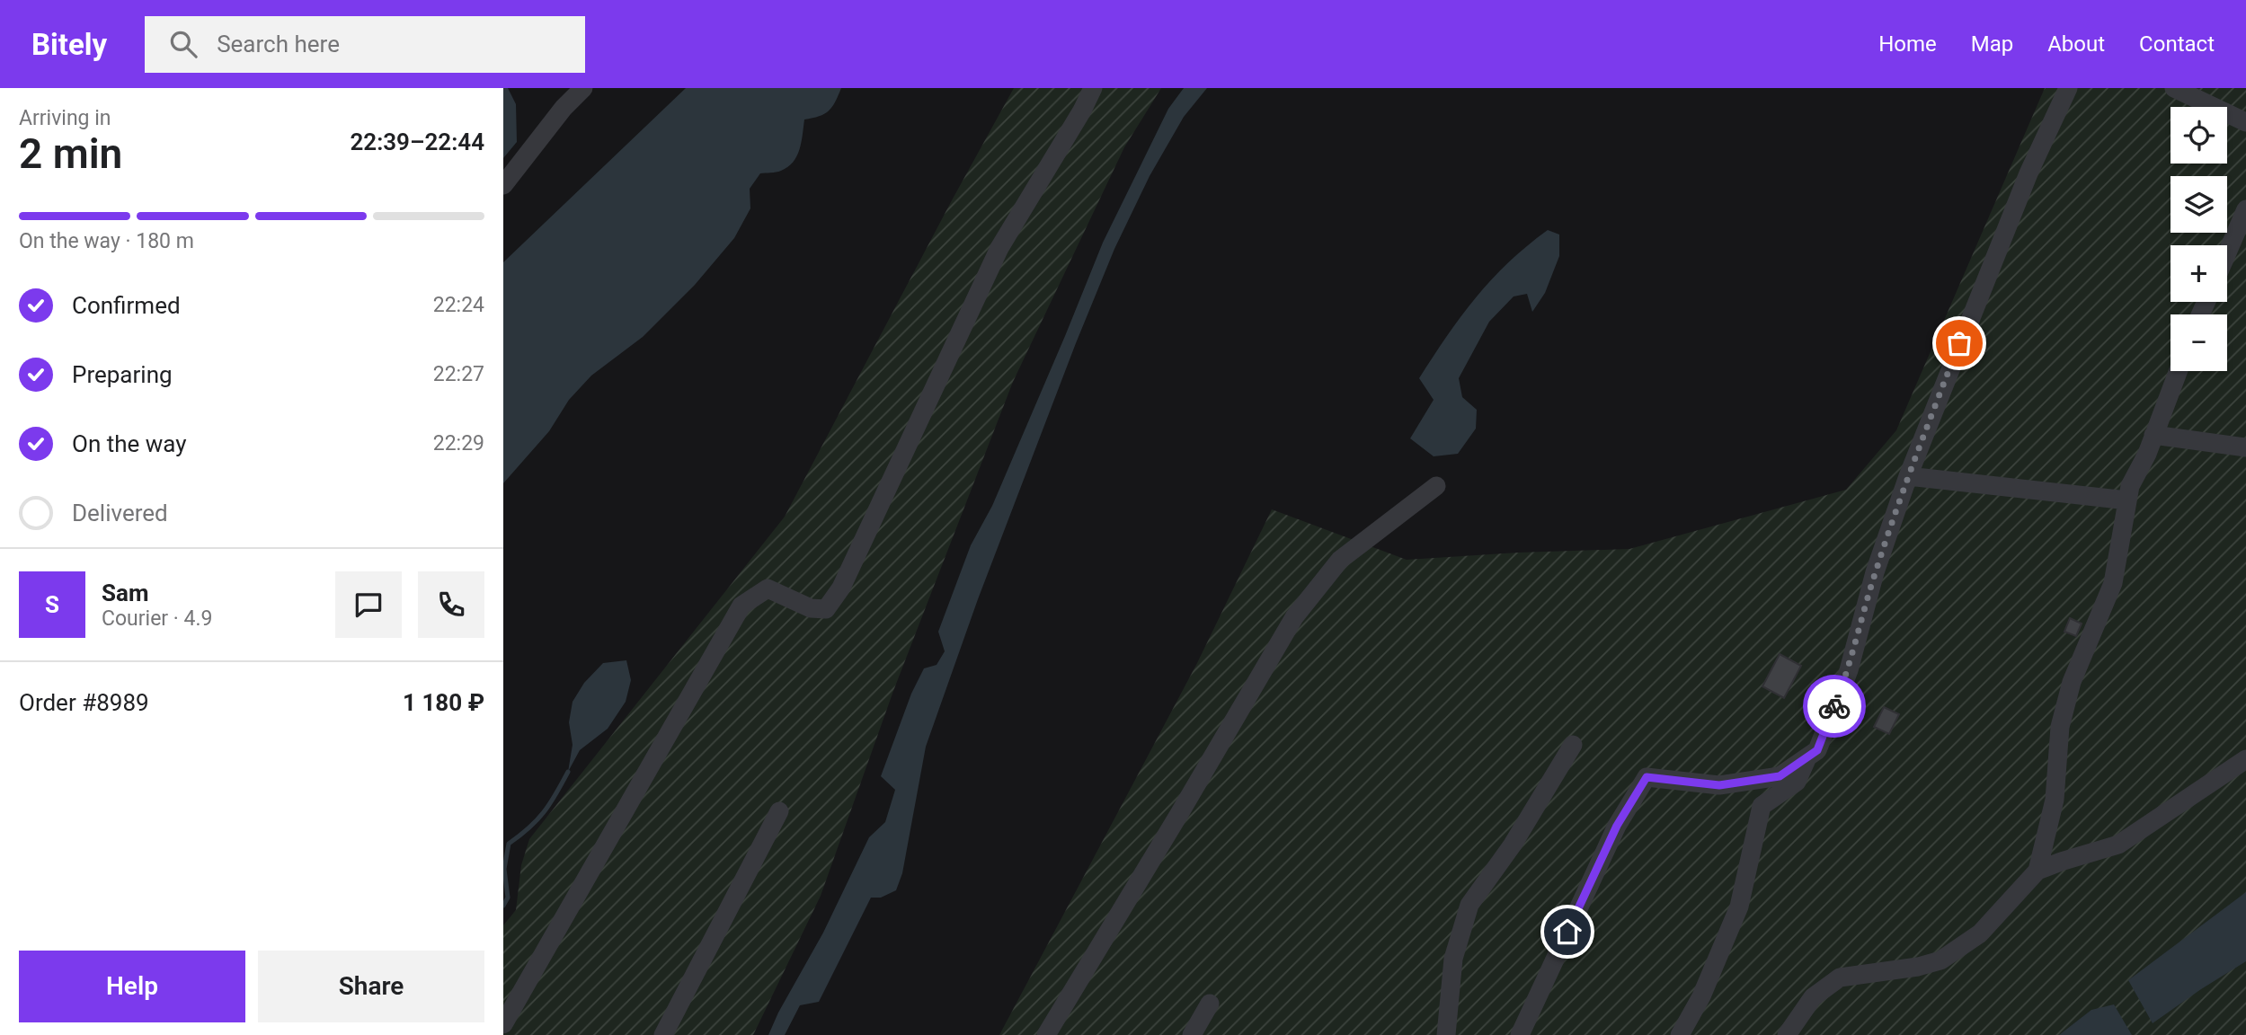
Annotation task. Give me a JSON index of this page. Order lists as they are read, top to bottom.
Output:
{
  "page": {
    "header": "Bitely",
    "search": "Search here",
    "nav": [
      "Home",
      "Map",
      "About",
      "Contact"
    ],
    "heading": ["2 min", "Arriving in", "22:39–22:44"],
    "panel": [
      "Sam",
      "Courier · 4.9",
      "Order #8989",
      "1 180 ₽"
    ],
    "map_buttons": ["+", "−"],
    "bar": "On the way · 180 m",
    "list": [
      ["Confirmed", "22:24"],
      ["Preparing", "22:27"],
      ["On the way", "22:29"],
      "Delivered"
    ],
    "round": "S",
    "buttons": ["Help", "Share"]
  }
}
